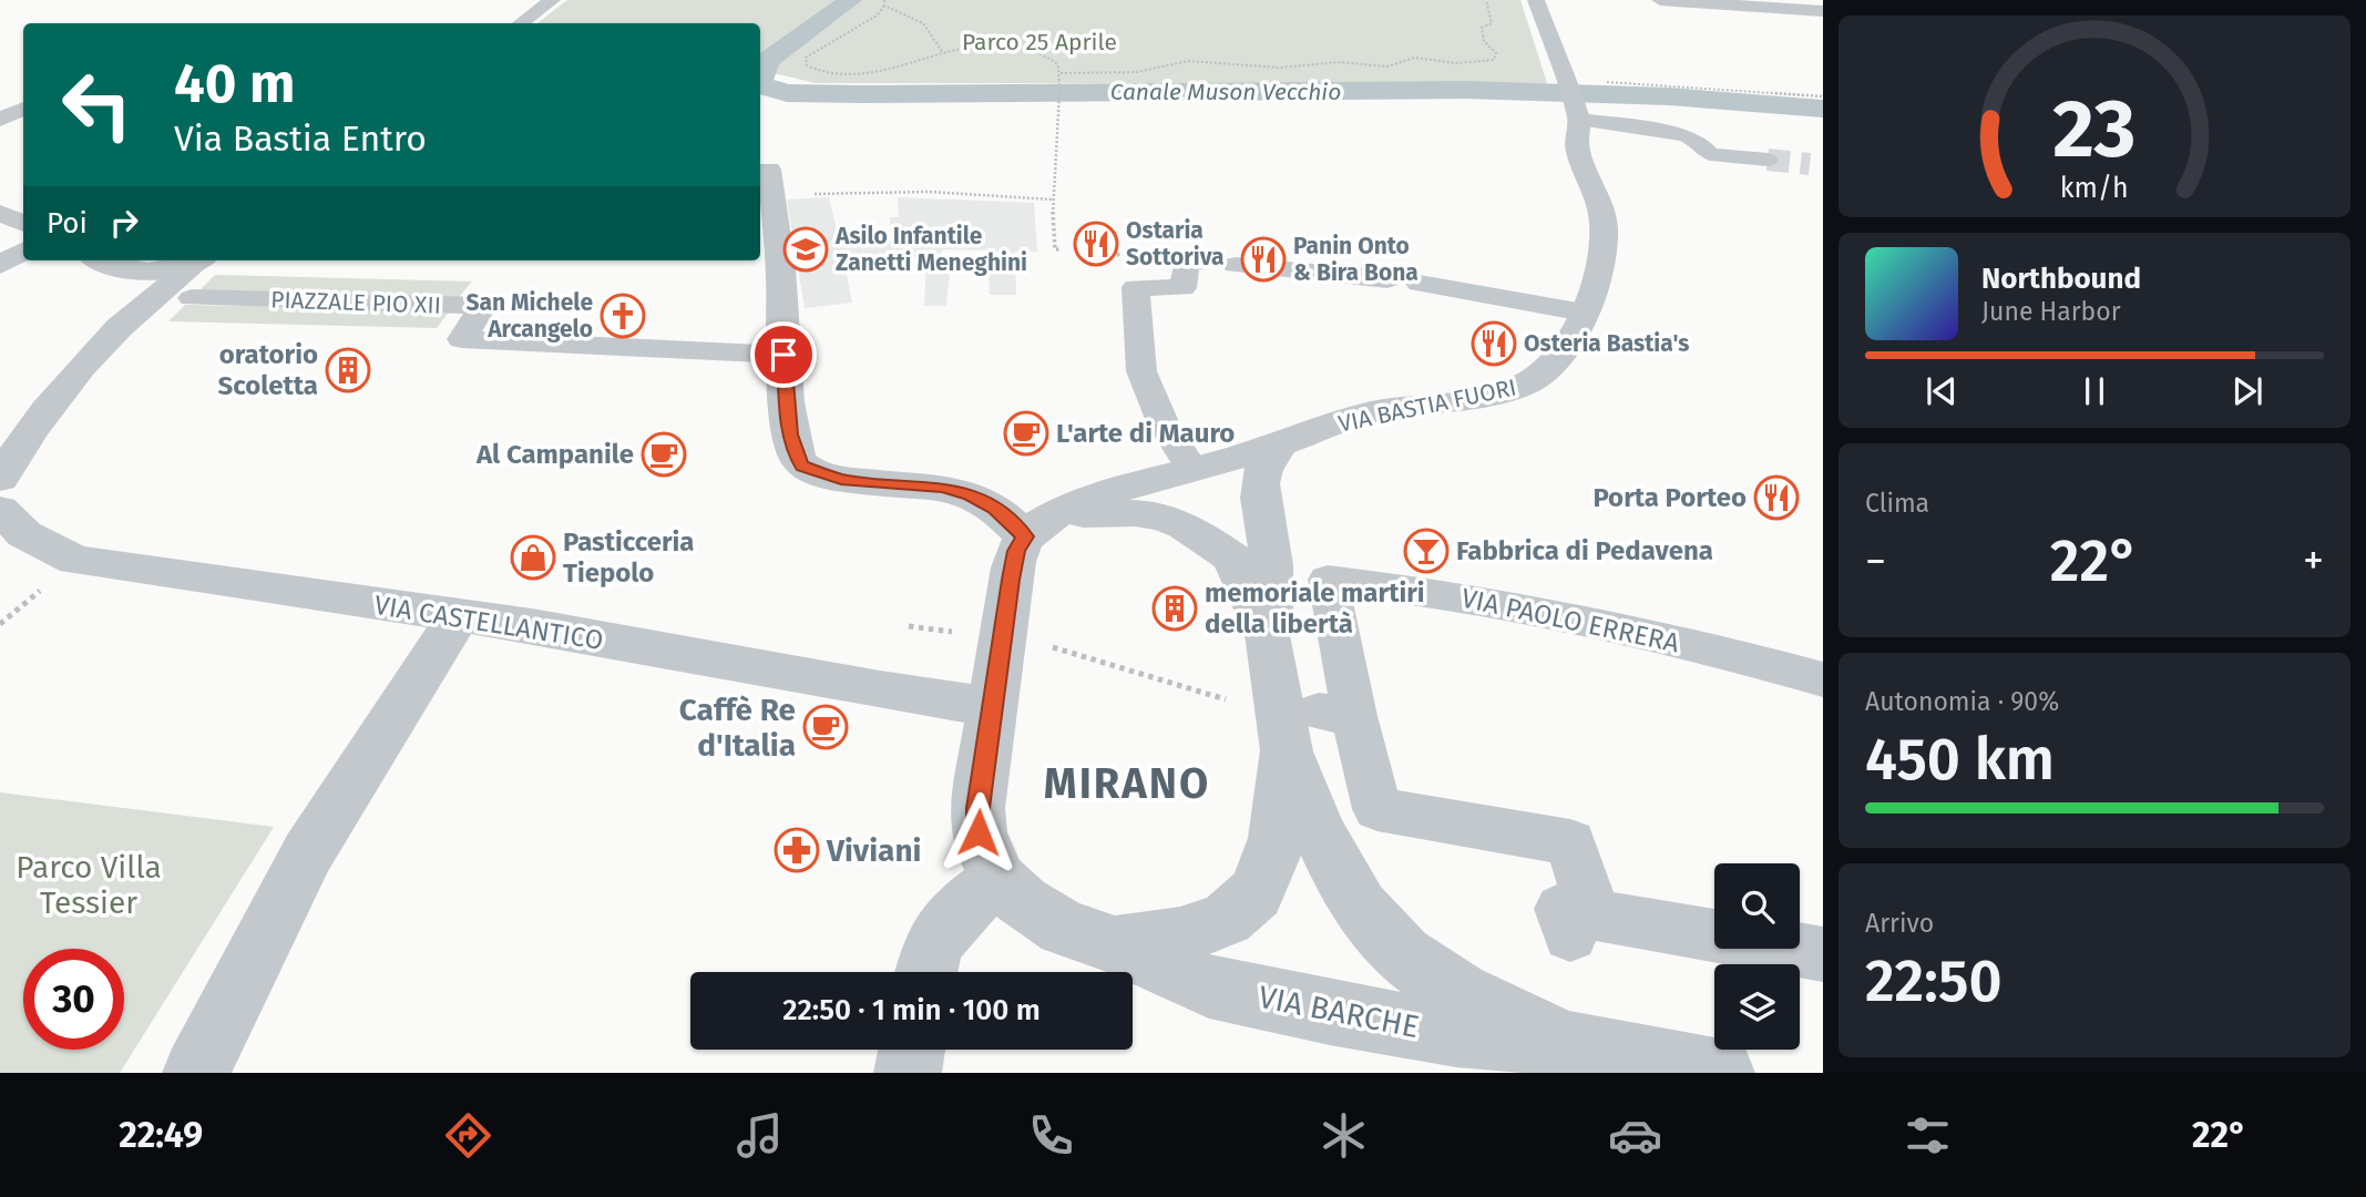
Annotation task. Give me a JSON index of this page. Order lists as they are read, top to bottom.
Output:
{
  "streets": {
    "street": [
      "PIAZZALE PIO XII",
      "VIA BASTIA FUORI",
      "VIA PAOLO ERRERA",
      "VIA CASTELLANTICO",
      "VIA BARCHE"
    ]
  },
  "crossings": [
    ["VIA PAOLO ERRERA", "VIA BARCHE"]
  ],
  "districts": ["MIRANO"],
  "water": ["Canale Muson Vecchio"],
  "parks": ["Parco 25 Aprile", "Parco Villa Tessier"],
  "places": {
    "restaurant": [
      "Ostaria Sottoriva",
      "Panin Onto & Bira Bona",
      "Osteria Bastia's",
      "Porta Porteo"
    ],
    "school or university": ["Asilo Infantile Zanetti Meneghini"],
    "church": ["San Michele Arcangelo"],
    "building": ["oratorio Scoletta", "memoriale martiri della libertà"],
    "cafe": ["L'arte di Mauro", "Al Campanile", "Caffè Re d'Italia"],
    "bar": ["Fabbrica di Pedavena"],
    "shop": ["Pasticceria Tiepolo"],
    "pharmacy": ["Viviani"]
  },
  "page": {
    "turn": ["40 m", "Via Bastia Entro"],
    "then": "Poi",
    "song": ["Northbound", "June Harbor"],
    "tile": [
      "Clima",
      ["Autonomia · 90%", "450 km"],
      ["Arrivo", "22:50"]
    ],
    "heat": ["−", "22°", "+"],
    "limit": "30",
    "trip": "22:50 · 1 min · 100 m",
    "tabs": ["22:49", "22°"],
    "gauge": ["23", "km/h"]
  }
}
